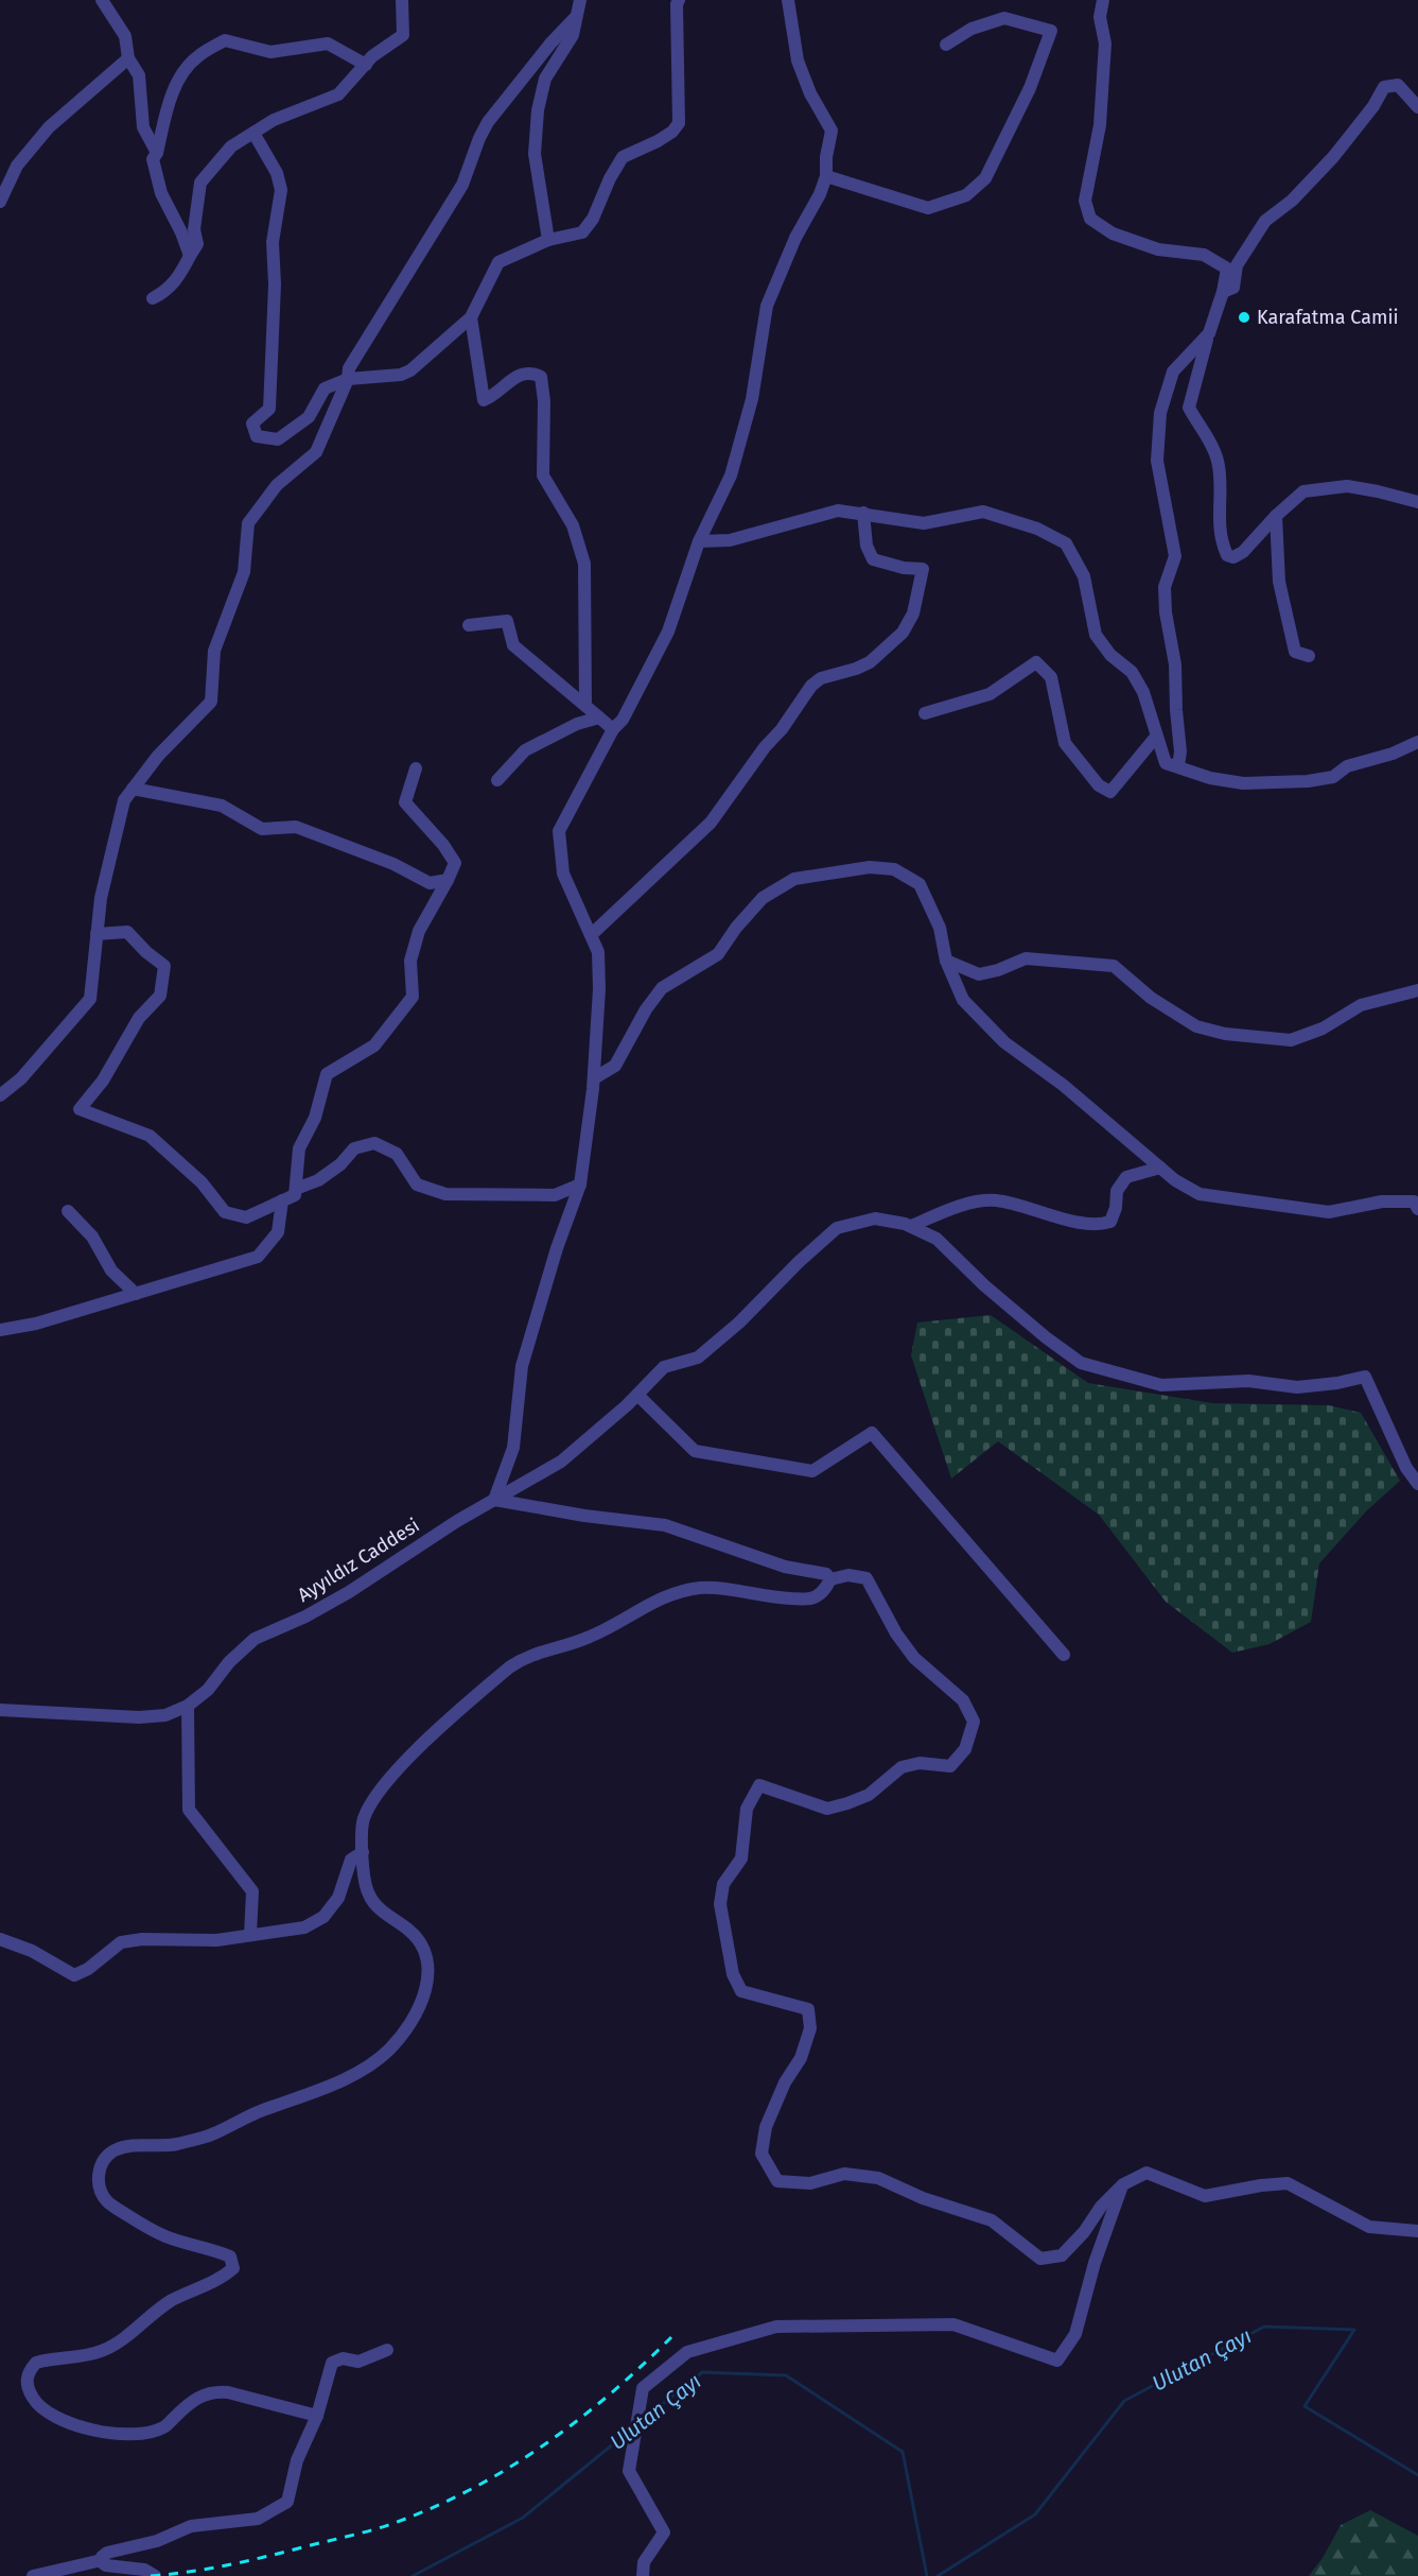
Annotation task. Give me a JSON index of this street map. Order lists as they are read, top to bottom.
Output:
{
  "streets": {
    "street": ["Ayyıldız Caddesi"]
  },
  "water": ["Ulutan Çayı"],
  "places": ["Karafatma Camii"]
}
